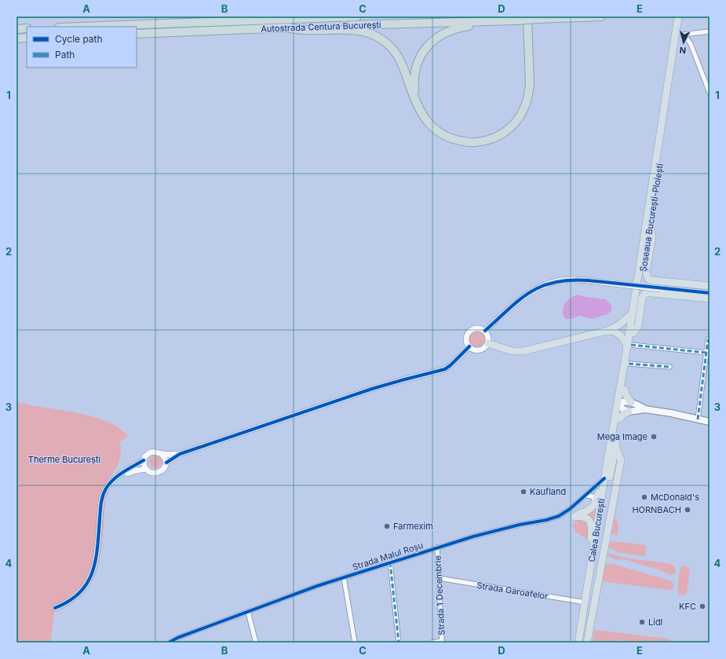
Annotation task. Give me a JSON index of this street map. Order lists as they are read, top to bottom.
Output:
{
  "streets": {
    "highway": ["Autostrada Centura București", "Șoseaua București-Ploiești", "Calea București"],
    "street": ["Strada Malul Roșu", "Strada Garoafelor", "Strada 1 Decembrie"]
  },
  "crossings": [
    ["Șoseaua București-Ploiești", "Calea București"],
    ["Calea București", "Strada Malul Roșu"],
    ["Calea București", "Strada Garoafelor"],
    ["Strada Malul Roșu", "Strada 1 Decembrie"],
    ["Strada Garoafelor", "Strada 1 Decembrie"]
  ],
  "parks": ["Therme București"],
  "places": [
    "Mega Image",
    "Kaufland",
    "McDonald's",
    "HORNBACH",
    "Farmexim",
    "KFC",
    "Lidl"
  ],
  "legend": ["Cycle path", "Path"],
  "north": "bottom",
  "grid": {
    "columns": [
      "A",
      "B",
      "C",
      "D",
      "E"
    ],
    "rows": [
      "1",
      "2",
      "3",
      "4"
    ]
  }
}
